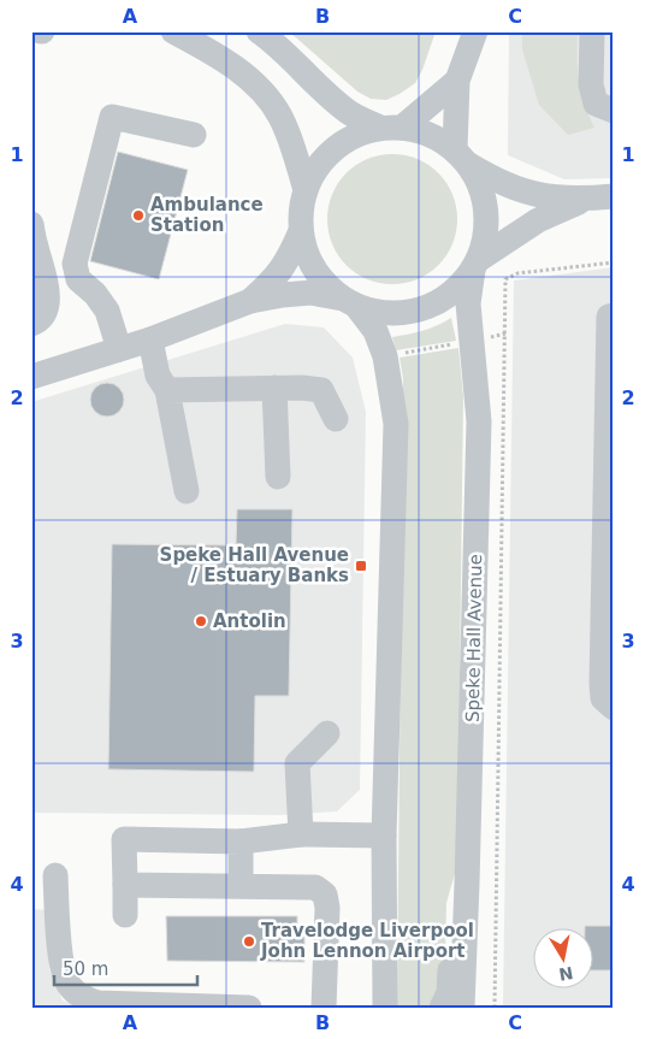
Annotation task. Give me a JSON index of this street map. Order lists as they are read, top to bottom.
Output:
{
  "streets": {
    "street": ["Speke Hall Avenue"]
  },
  "places": {
    "other": ["Ambulance Station", "Antolin", "Travelodge Liverpool John Lennon Airport"],
    "transit": ["Speke Hall Avenue / Estuary Banks"]
  },
  "scale_bar": "50 m",
  "north": "bottom",
  "grid": {
    "columns": ["A", "B", "C"],
    "rows": [
      "1",
      "2",
      "3",
      "4"
    ]
  }
}
